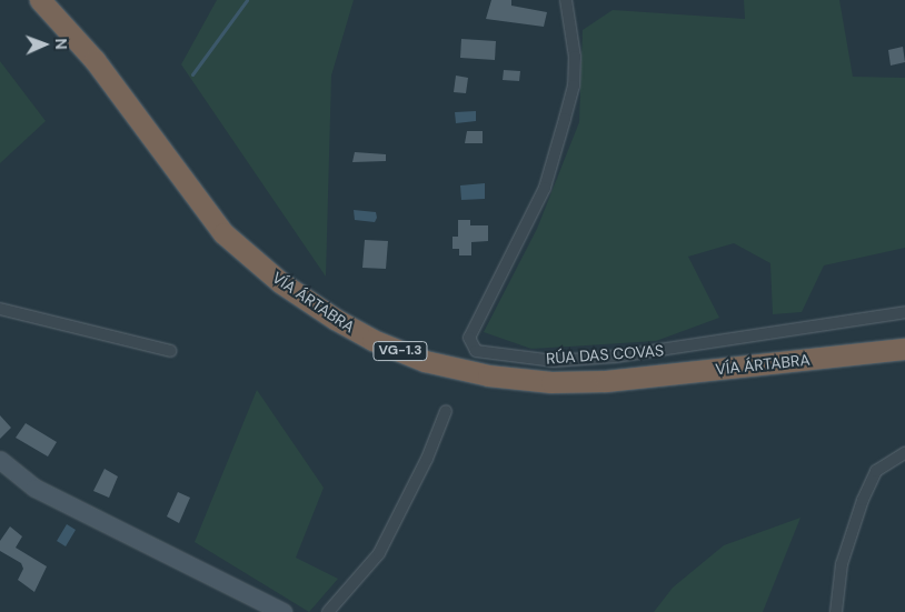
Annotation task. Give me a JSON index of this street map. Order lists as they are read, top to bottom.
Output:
{
  "streets": {
    "highway": ["VÍA ÁRTABRA", "VG-1.3"],
    "street": ["RÚA DAS COVAS"]
  },
  "north": "right"
}
